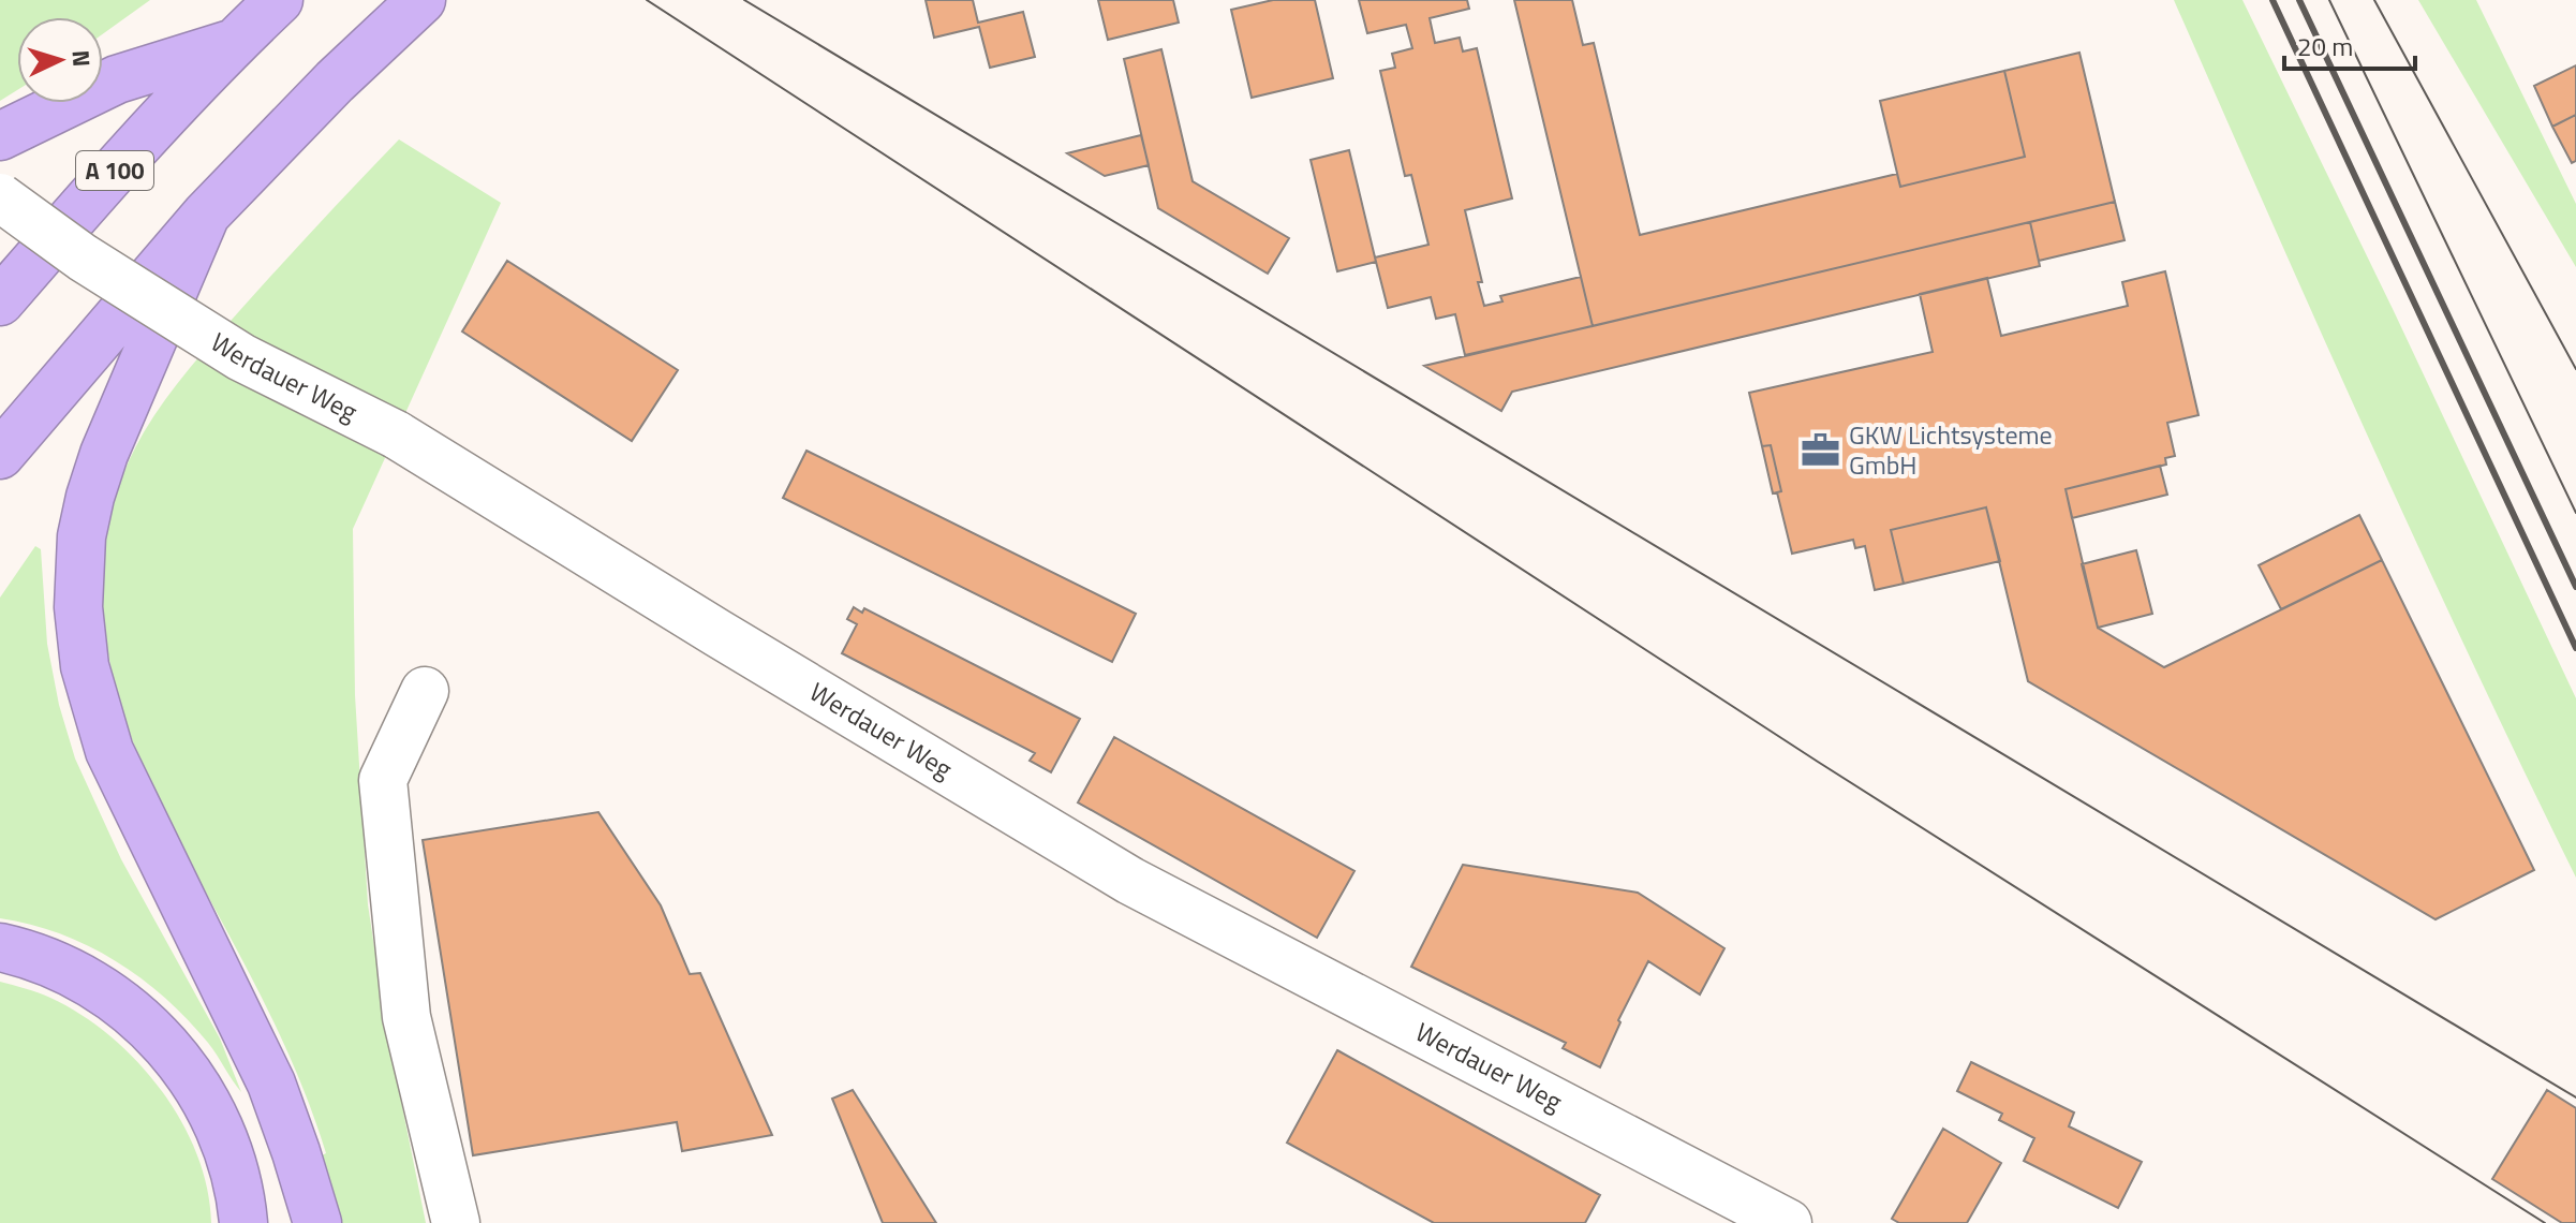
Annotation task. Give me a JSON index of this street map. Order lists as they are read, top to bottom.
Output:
{
  "streets": {
    "highway": ["A 100"],
    "lane": ["Werdauer Weg"]
  },
  "places": {
    "office": ["GKW Lichtsysteme GmbH"]
  },
  "scale_bar": "20 m",
  "north": "right"
}
